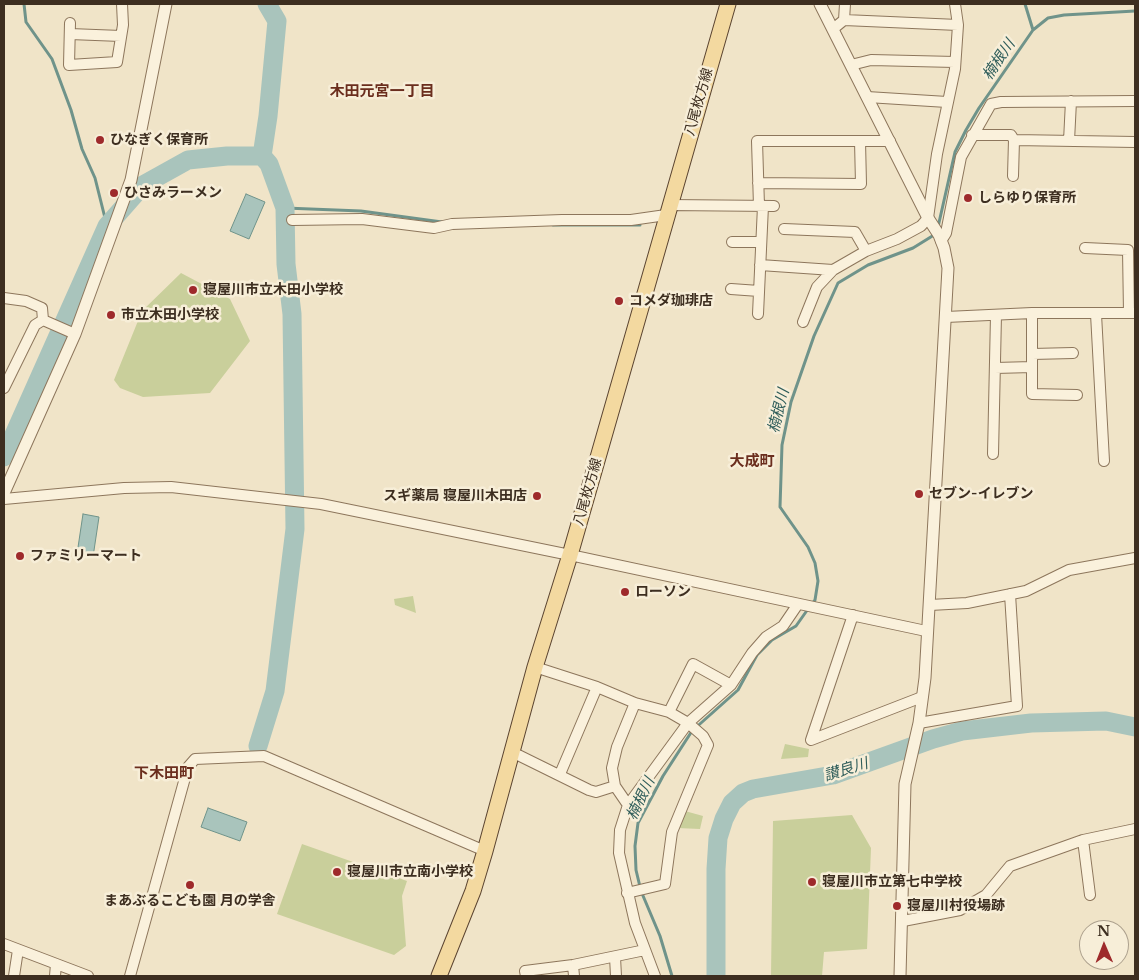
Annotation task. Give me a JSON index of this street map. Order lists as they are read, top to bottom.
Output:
{
  "streets": {
    "main road": ["八尾枚方線"]
  },
  "districts": ["木田元宮一丁目", "大成町", "下木田町"],
  "water": ["楠根川", "讃良川"],
  "places": [
    "ひなぎく保育所",
    "ひさみラーメン",
    "しらゆり保育所",
    "寝屋川市立木田小学校",
    "コメダ珈琲店",
    "市立木田小学校",
    "セブン-イレブン",
    "スギ薬局 寝屋川木田店",
    "ファミリーマート",
    "ローソン",
    "寝屋川市立南小学校",
    "寝屋川市立第七中学校",
    "まあぶるこども園 月の学舎",
    "寝屋川村役場跡"
  ],
  "north": "top"
}
